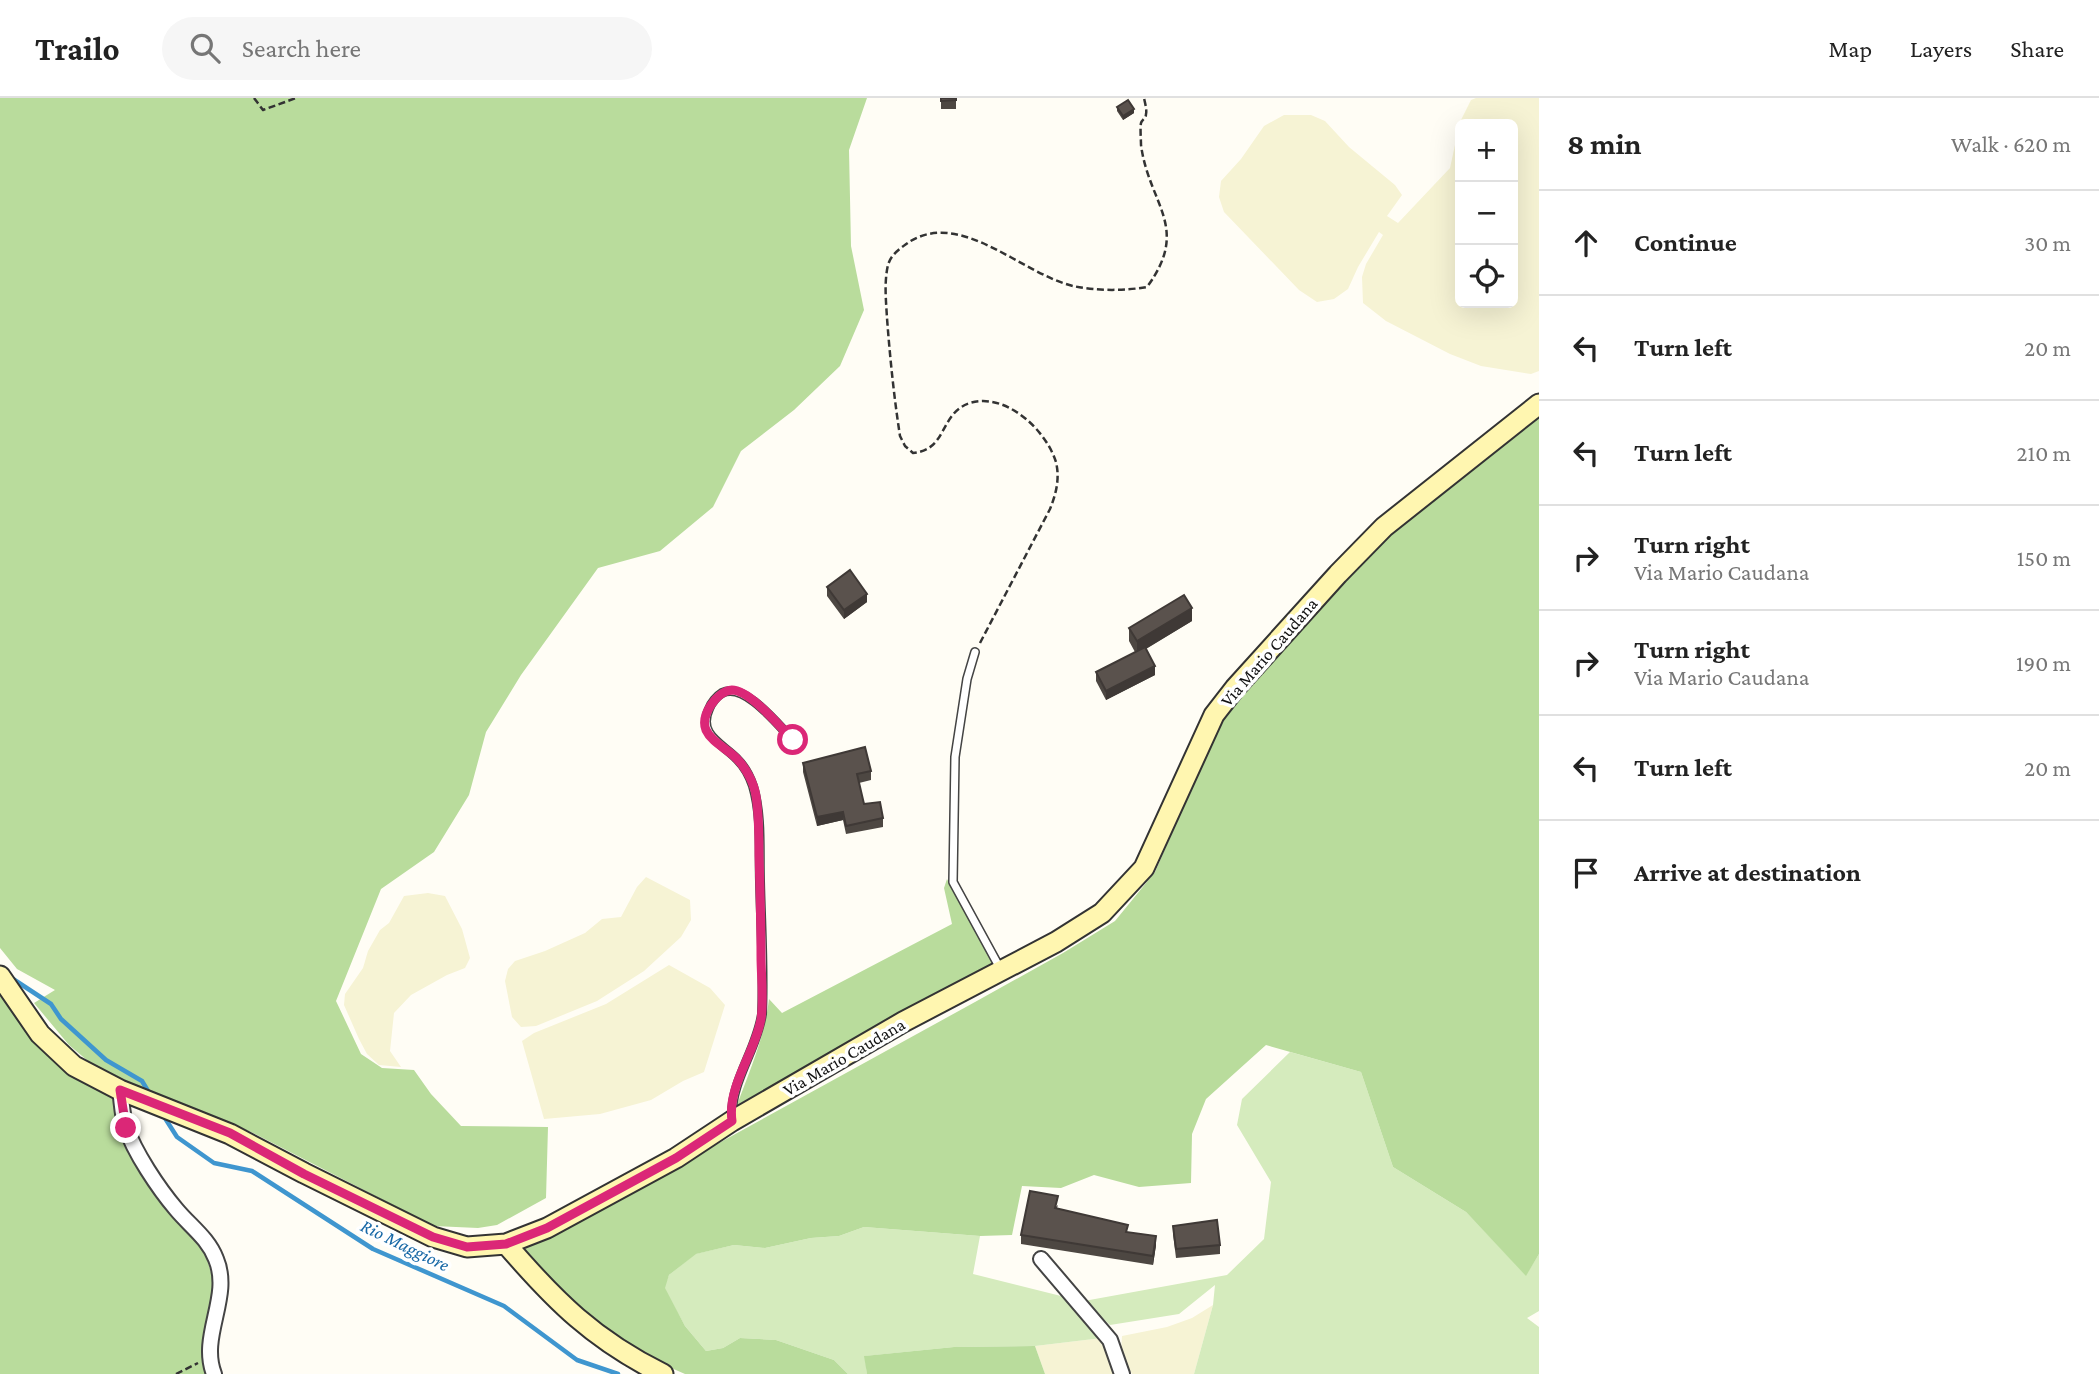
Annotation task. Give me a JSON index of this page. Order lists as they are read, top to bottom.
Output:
{
  "streets": {
    "main road": ["Via Mario Caudana"]
  },
  "water": ["Rio Maggiore"],
  "page": {
    "header": "Trailo",
    "search": "Search here",
    "nav": ["Map", "Layers", "Share"],
    "heading": ["8 min", "Walk · 620 m"],
    "map_buttons": ["+", "−"],
    "list": [
      ["Continue", "30 m"],
      ["Turn left", "20 m"],
      ["Turn left", "210 m"],
      ["Turn right", "Via Mario Caudana", "150 m"],
      ["Turn right", "Via Mario Caudana", "190 m"],
      ["Turn left", "20 m"],
      "Arrive at destination"
    ]
  }
}
